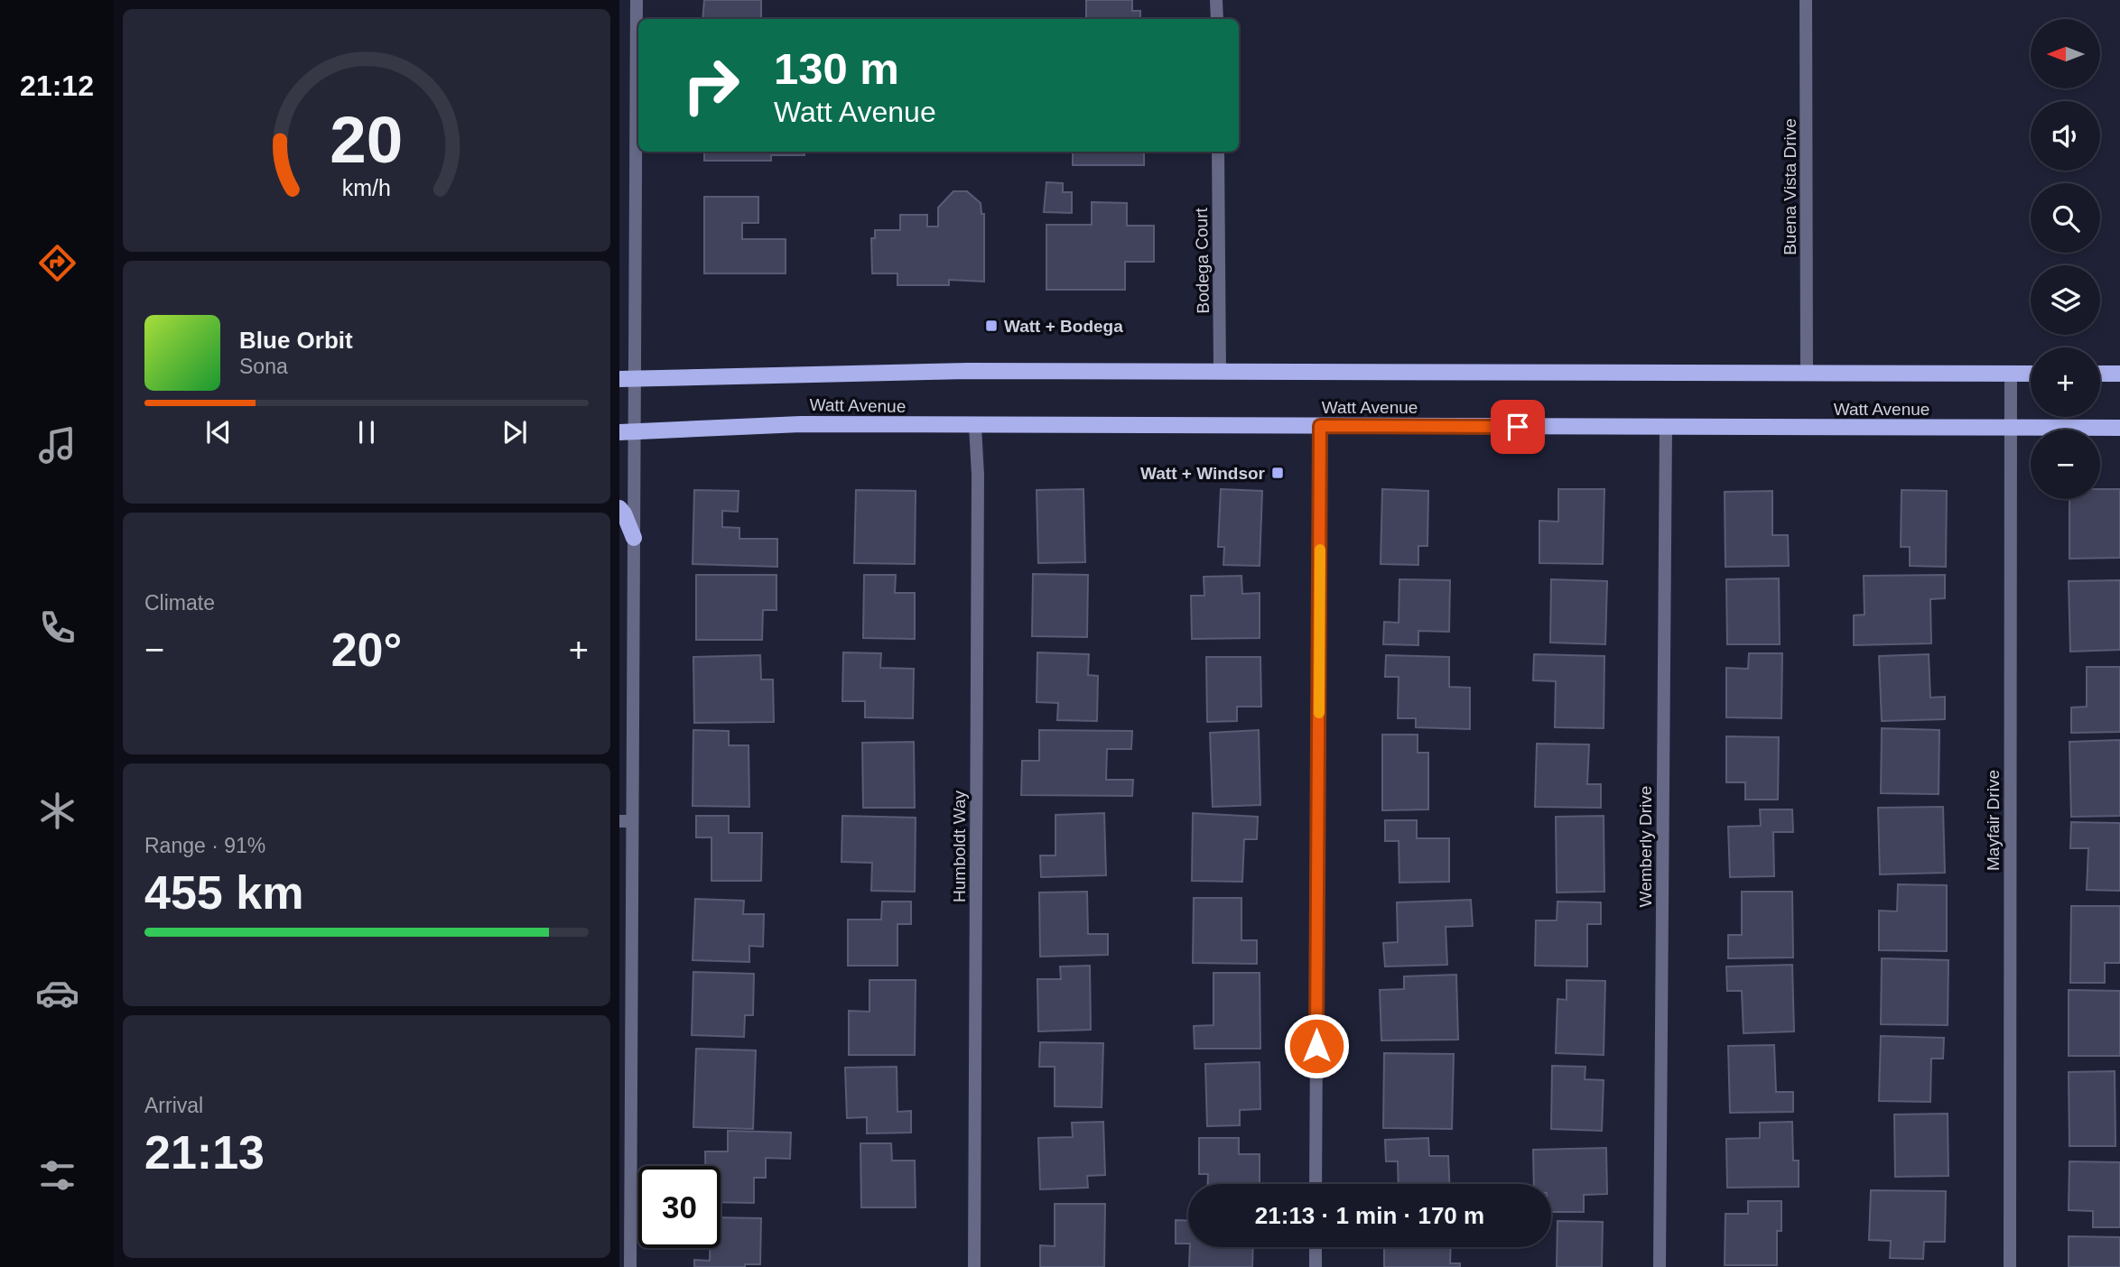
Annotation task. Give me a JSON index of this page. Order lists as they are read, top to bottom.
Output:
{
  "streets": {
    "main road": ["Watt Avenue"],
    "street": [
      "Buena Vista Drive",
      "Bodega Court",
      "Mayfair Drive",
      "Humboldt Way",
      "Wemberly Drive"
    ]
  },
  "crossings": [
    ["Buena Vista Drive", "Watt Avenue"],
    ["Bodega Court", "Watt Avenue"],
    ["Watt Avenue", "Mayfair Drive"],
    ["Watt Avenue", "Humboldt Way"],
    ["Watt Avenue", "Wemberly Drive"]
  ],
  "places": {
    "transit": ["Watt + Bodega", "Watt + Windsor"]
  },
  "north": "left",
  "page": {
    "tabs": "21:12",
    "map_buttons": ["+", "−"],
    "turn": ["130 m", "Watt Avenue"],
    "song": ["Blue Orbit", "Sona"],
    "tile": [
      "Climate",
      ["Range · 91%", "455 km"],
      ["Arrival", "21:13"]
    ],
    "heat": ["−", "20°", "+"],
    "limit": "30",
    "trip": "21:13 · 1 min · 170 m",
    "gauge": ["20", "km/h"]
  }
}
